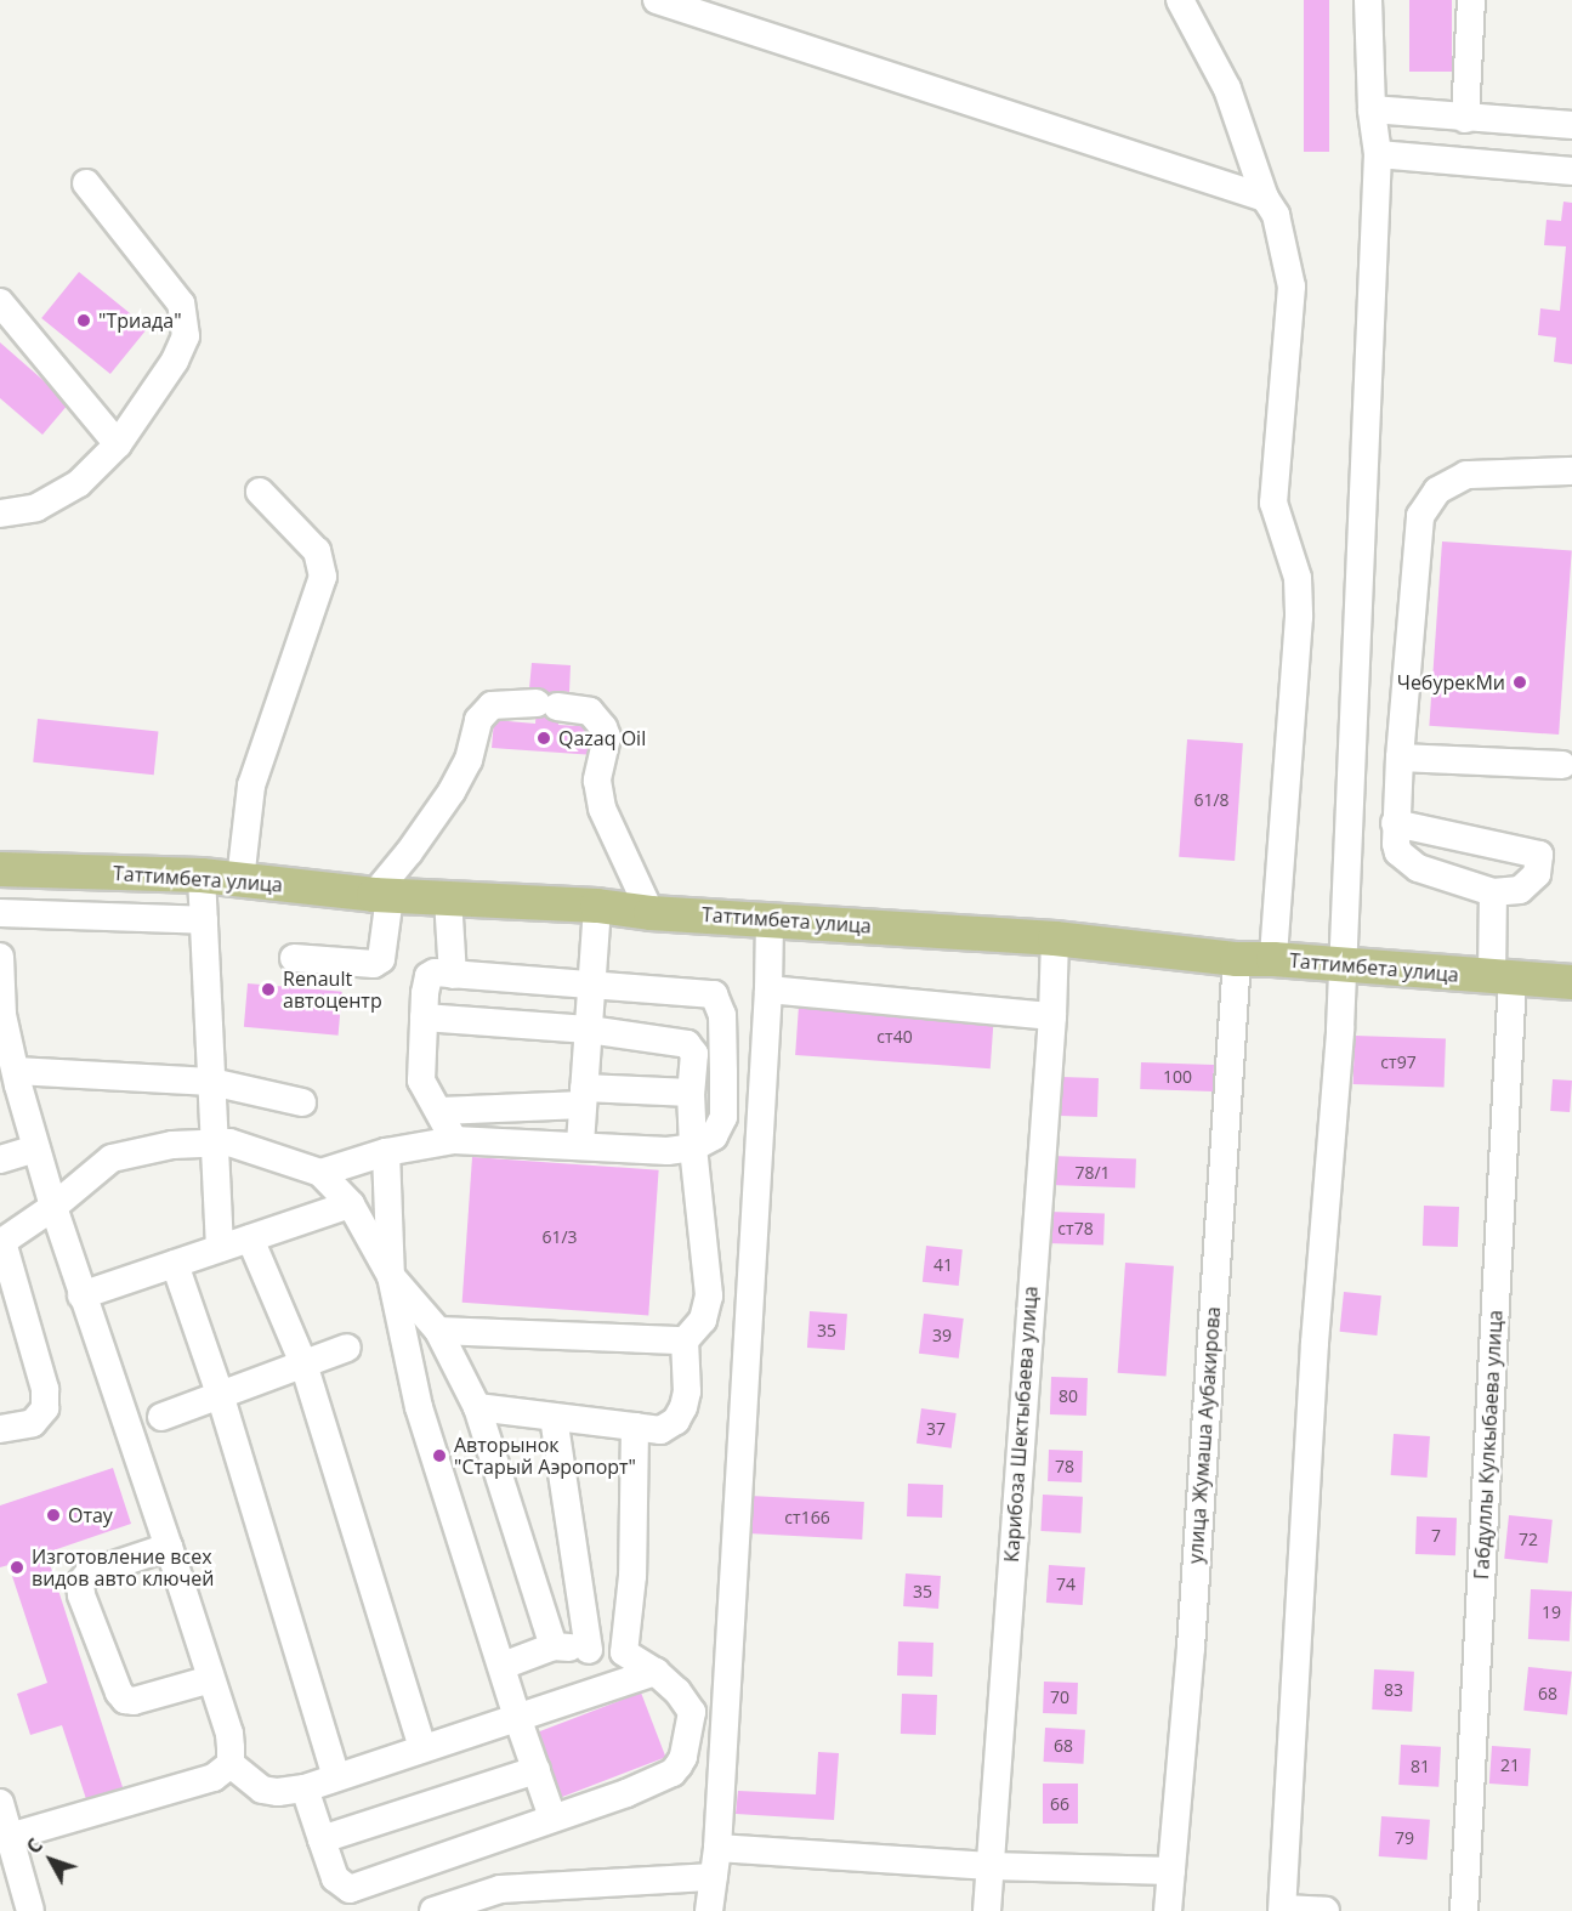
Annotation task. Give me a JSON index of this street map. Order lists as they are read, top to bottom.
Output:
{
  "streets": {
    "main road": ["Таттимбета улица"],
    "street": ["Карибоза Шектыбаева улица", "улица Жумаша Аубакирова", "Габдуллы Кулкыбаева улица"]
  },
  "crossings": [
    ["Таттимбета улица", "Карибоза Шектыбаева улица"],
    ["Таттимбета улица", "улица Жумаша Аубакирова"],
    ["Таттимбета улица", "Габдуллы Кулкыбаева улица"]
  ],
  "places": [
    "\"Триада\"",
    "ЧебурекМи",
    "Qazaq Oil",
    "Renault автоцентр",
    "Авторынок \"Старый Аэропорт\"",
    "Отау",
    "Изготовление всех видов авто ключей"
  ],
  "house_numbers": [
    "61/8",
    "ст40",
    "ст97",
    "100",
    "78/1",
    "ст78",
    "61/3",
    "41",
    "35",
    "39",
    "80",
    "37",
    "78",
    "ст166",
    "7",
    "72",
    "74",
    "35",
    "19",
    "83",
    "68",
    "70",
    "68",
    "21",
    "81",
    "66",
    "79"
  ],
  "north": "top left"
}
